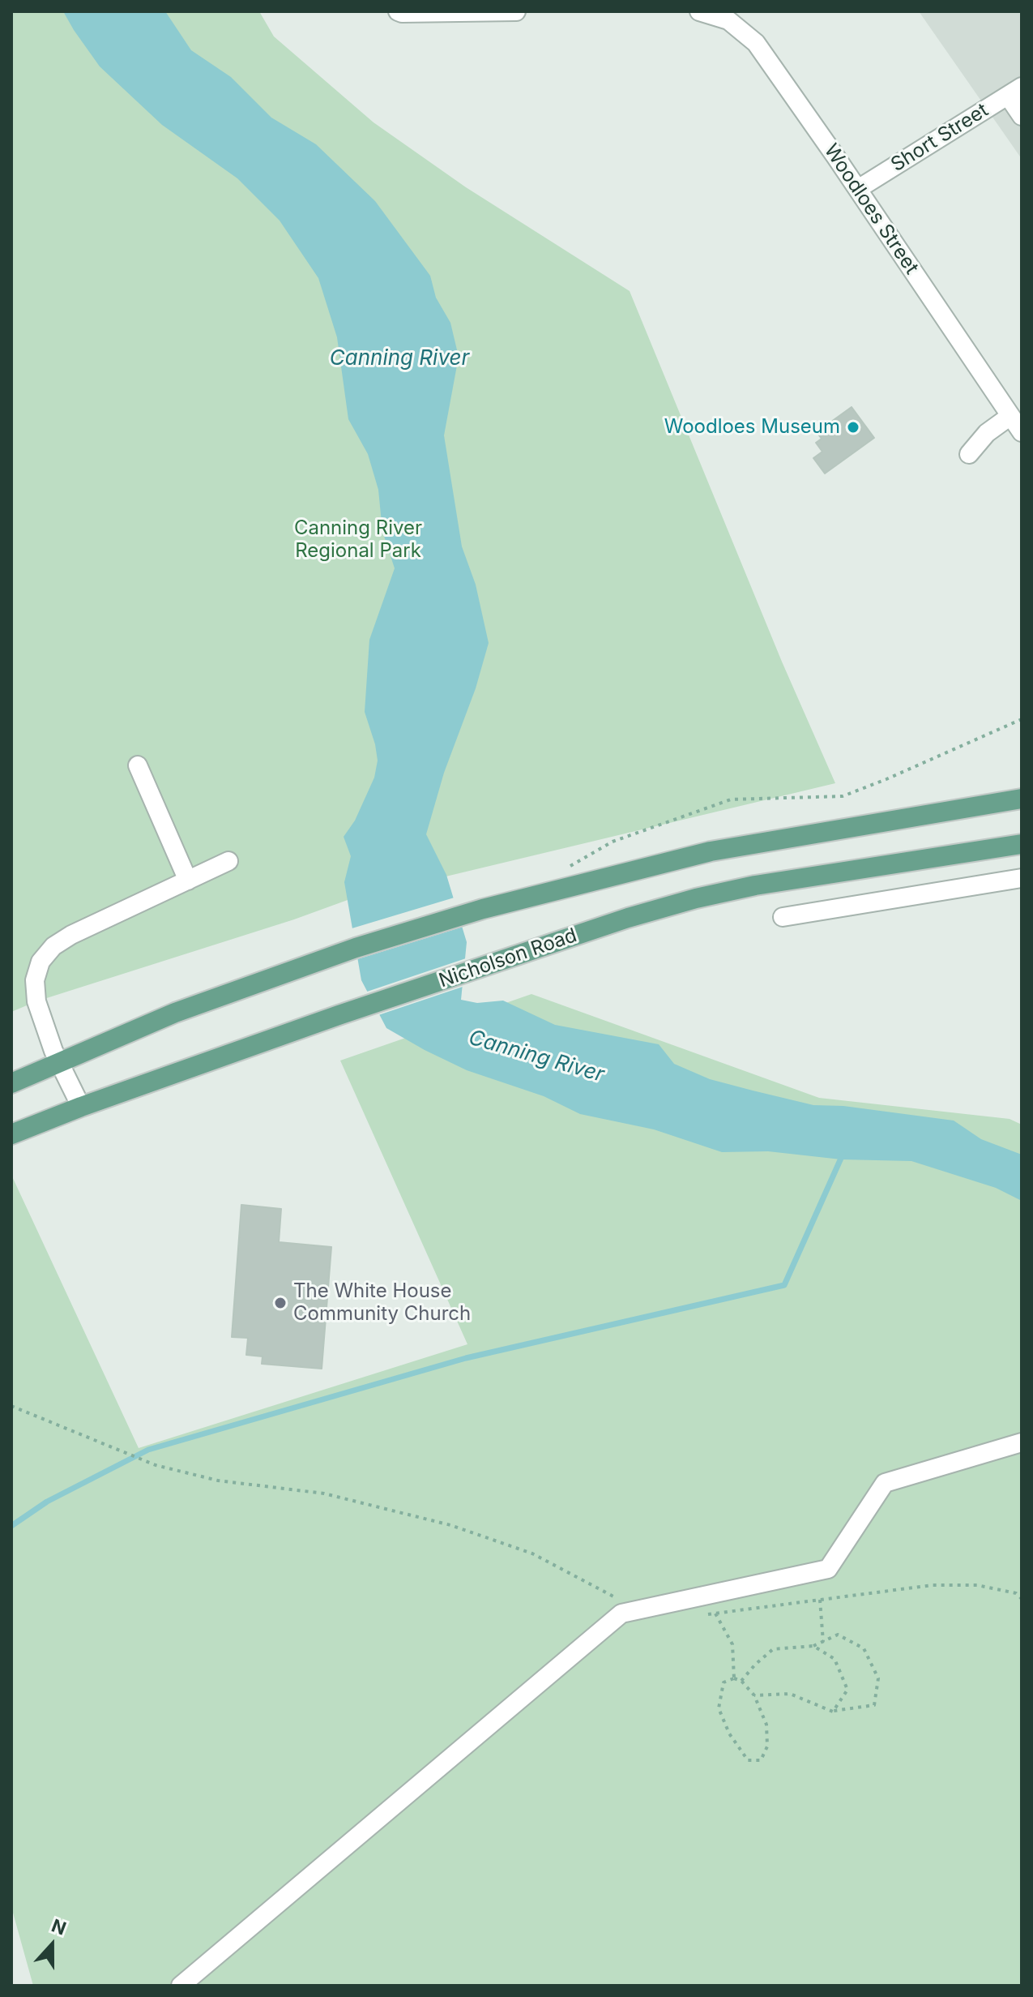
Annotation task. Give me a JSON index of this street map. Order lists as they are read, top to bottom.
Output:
{
  "streets": {
    "main road": ["Nicholson Road"],
    "street": ["Short Street", "Woodloes Street"]
  },
  "crossings": [
    ["Short Street", "Woodloes Street"]
  ],
  "water": ["Canning River"],
  "parks": ["Canning River Regional Park"],
  "places": ["Woodloes Museum", "The White House Community Church"],
  "north": "top"
}
